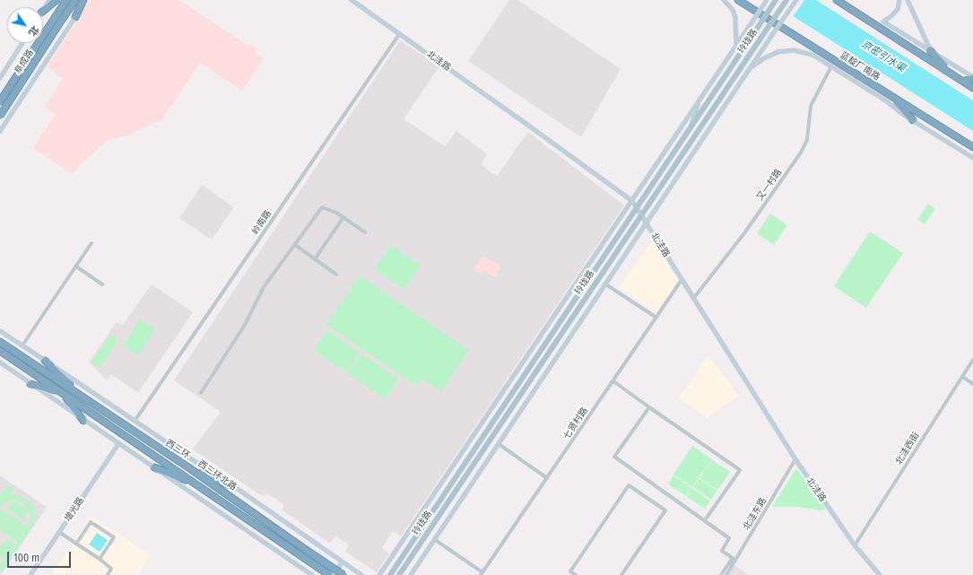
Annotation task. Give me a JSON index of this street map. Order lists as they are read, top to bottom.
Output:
{
  "streets": {
    "highway": ["阜成路", "蓝靛厂南路", "西三环"],
    "main road": ["玲珑路"],
    "street": [
      "北洼路",
      "又一村路",
      "岭南路",
      "七贤村路",
      "北洼西街",
      "西三环北路",
      "增光路",
      "北洼东路"
    ]
  },
  "crossings": [
    ["玲珑路", "北洼路"],
    ["北洼路", "又一村路"],
    ["北洼路", "岭南路"],
    ["北洼路", "七贤村路"],
    ["北洼路", "北洼西街"],
    ["北洼路", "北洼东路"],
    ["岭南路", "西三环北路"]
  ],
  "water": ["京密引水渠"],
  "scale_bar": "100 m",
  "north": "bottom right"
}
